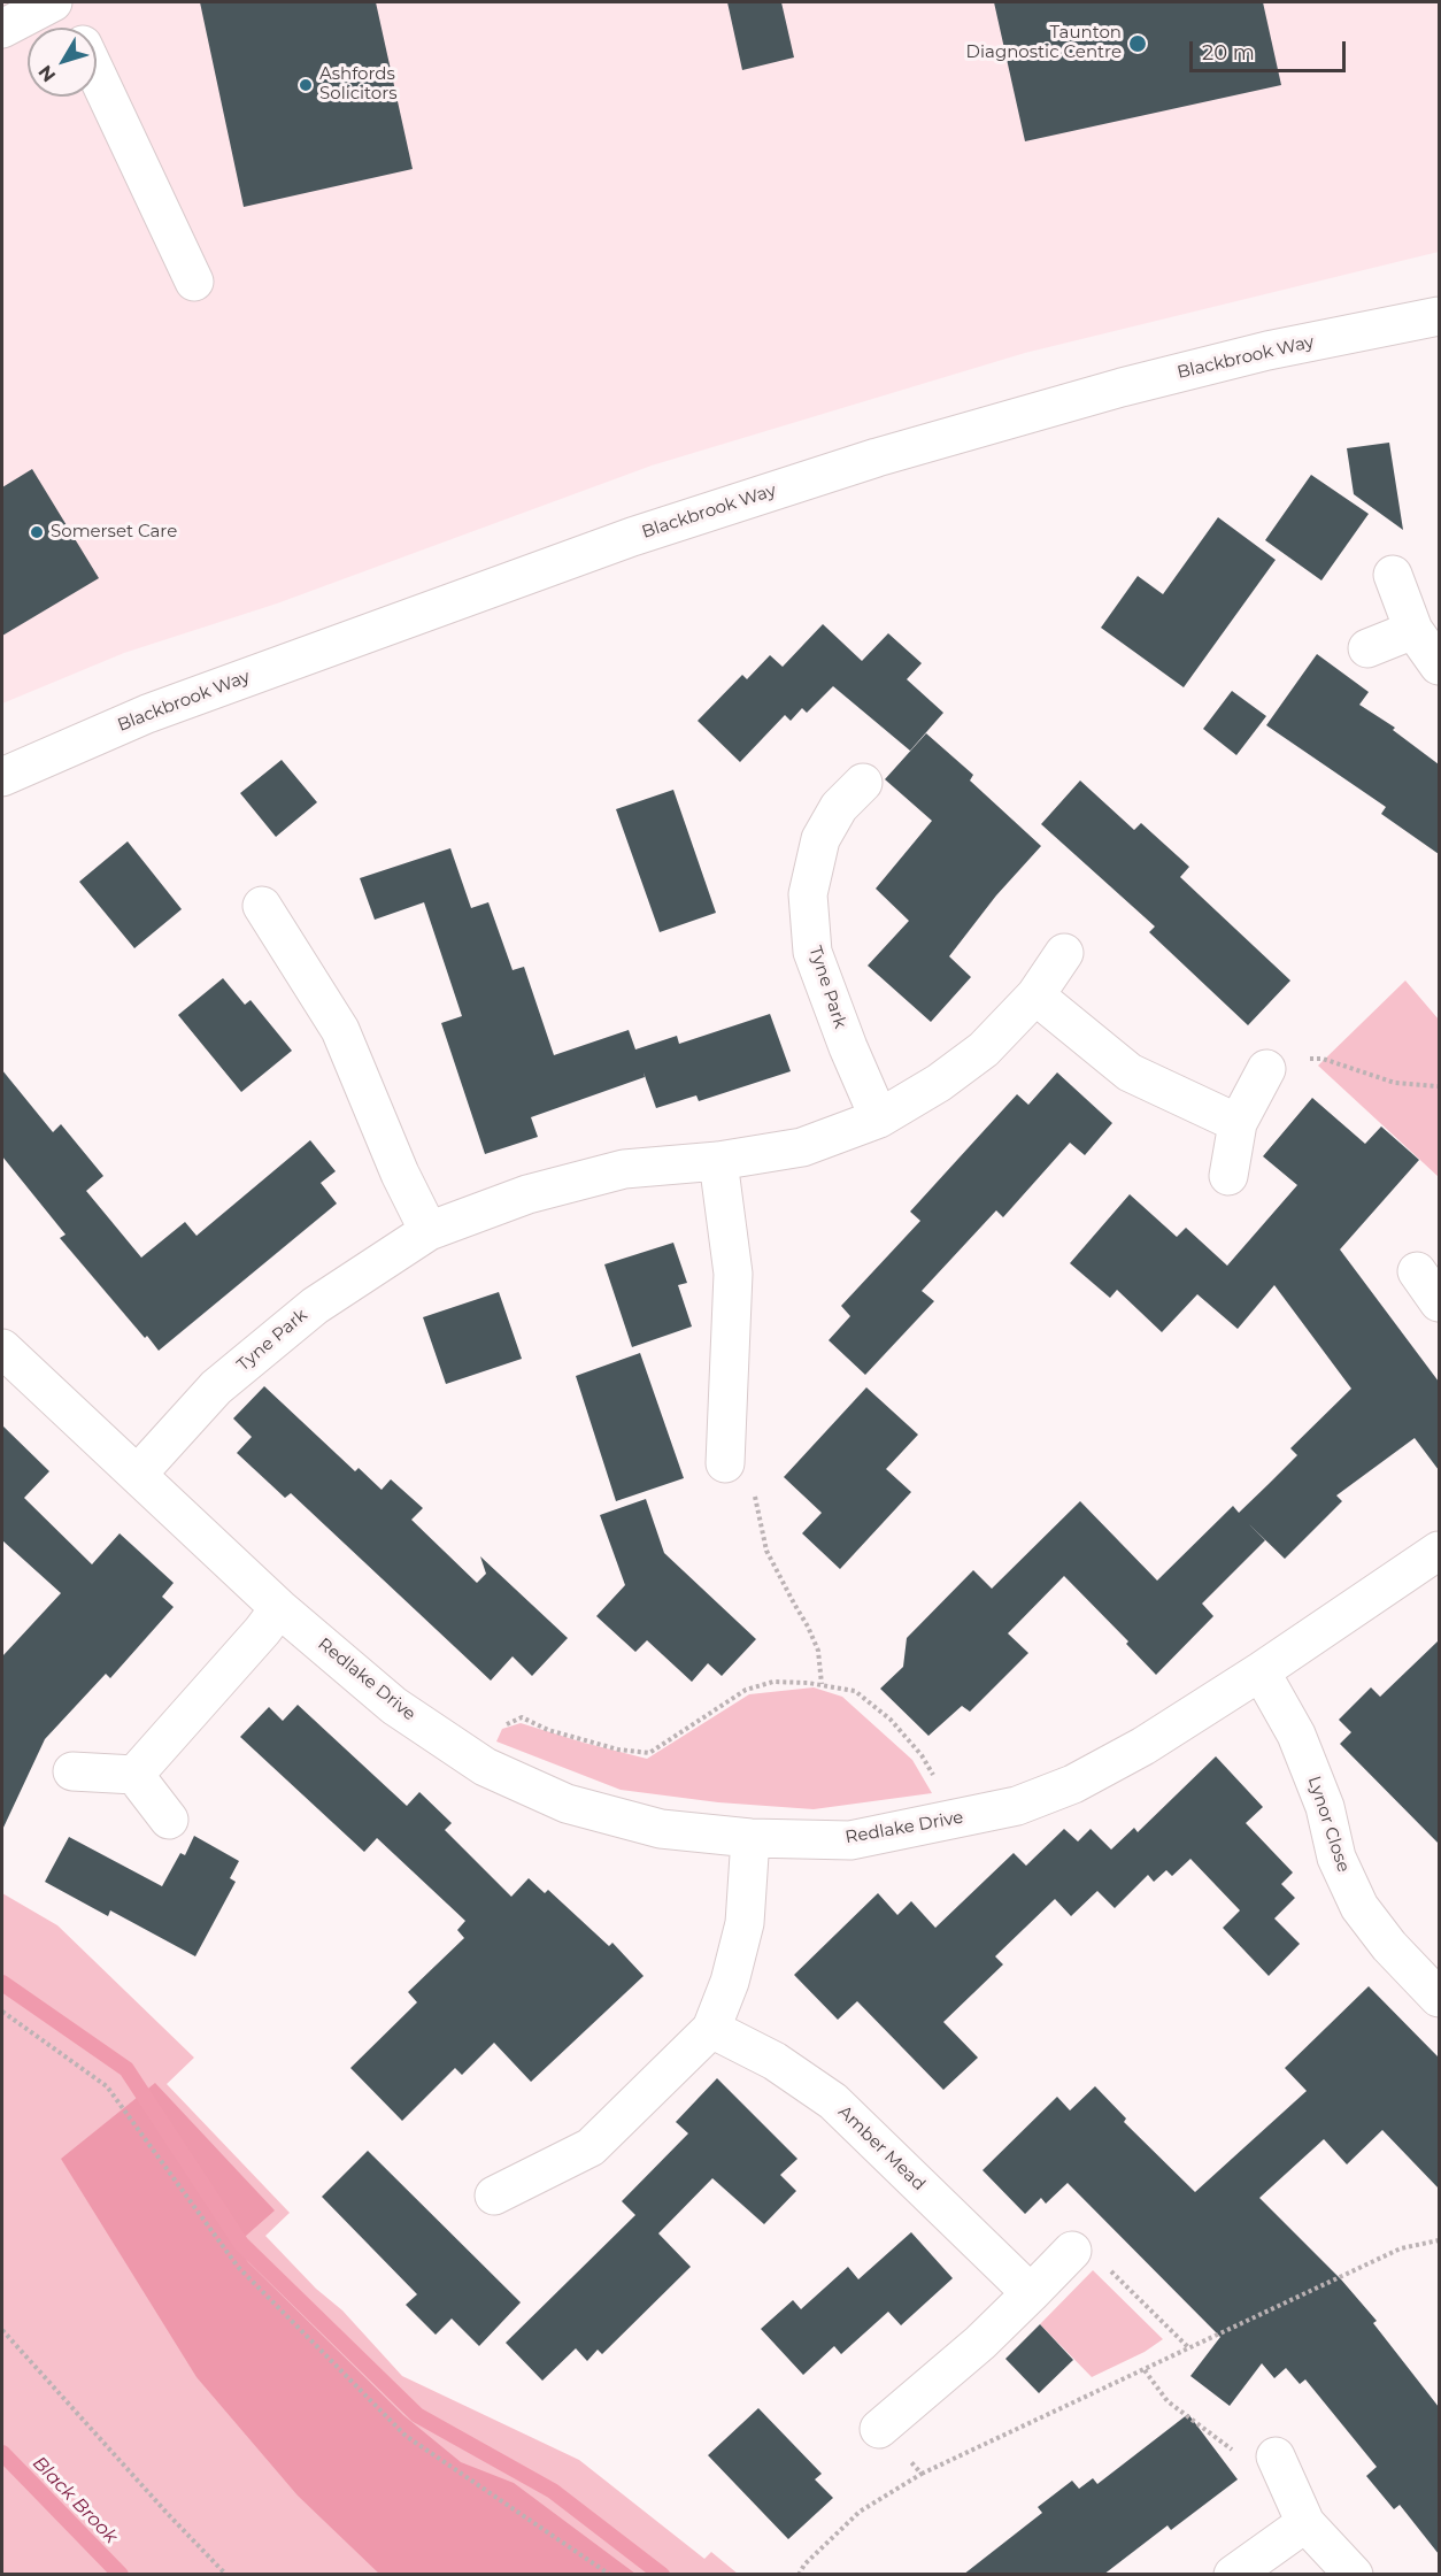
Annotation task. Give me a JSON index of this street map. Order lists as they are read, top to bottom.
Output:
{
  "streets": {
    "street": [
      "Blackbrook Way",
      "Tyne Park",
      "Redlake Drive",
      "Lynor Close",
      "Amber Mead"
    ]
  },
  "crossings": [
    ["Tyne Park", "Redlake Drive"],
    ["Redlake Drive", "Lynor Close"]
  ],
  "water": ["Black Brook"],
  "places": ["Taunton Diagnostic Centre", "Ashfords Solicitors", "Somerset Care"],
  "scale_bar": "20 m",
  "north": "bottom left"
}
